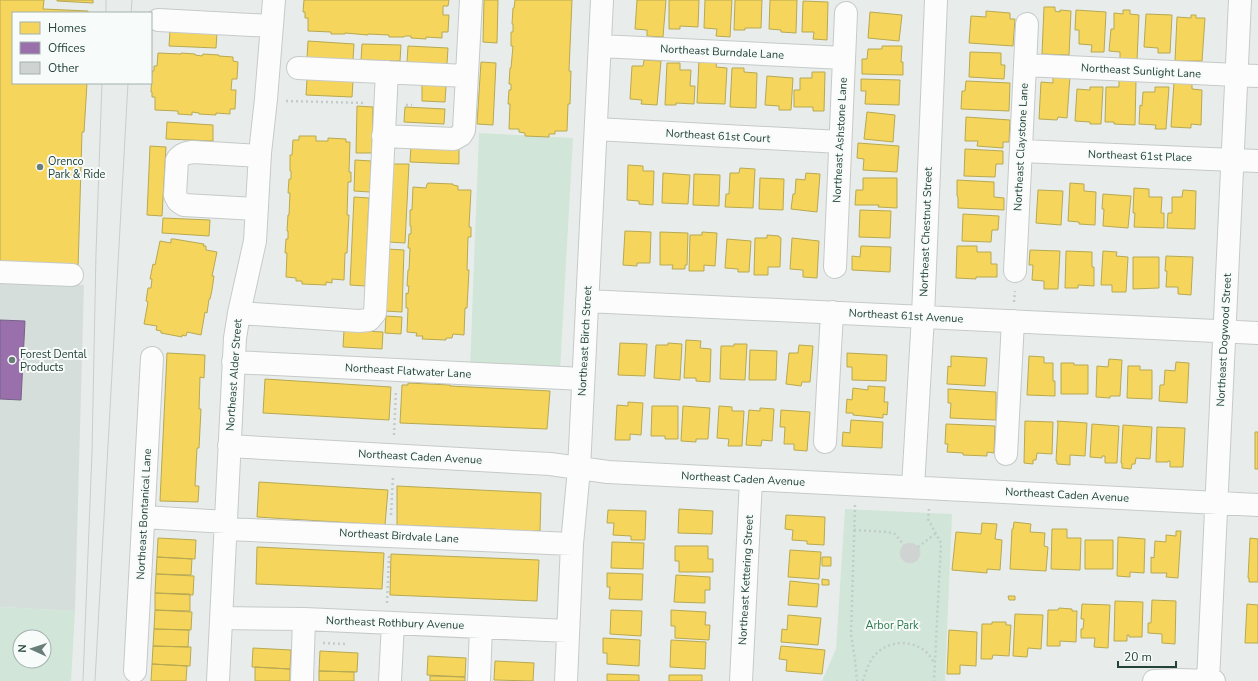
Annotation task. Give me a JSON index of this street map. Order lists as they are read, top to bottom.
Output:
{
  "streets": {
    "street": [
      "Northeast Burndale Lane",
      "Northeast Sunlight Lane",
      "Northeast 61st Court",
      "Northeast Ashstone Lane",
      "Northeast Claystone Lane",
      "Northeast 61st Place",
      "Northeast Chestnut Street",
      "Northeast 61st Avenue",
      "Northeast Dogwood Street",
      "Northeast Birch Street",
      "Northeast Flatwater Lane",
      "Northeast Alder Street",
      "Northeast Caden Avenue",
      "Northeast Bontanical Lane",
      "Northeast Birdvale Lane",
      "Northeast Kettering Street",
      "Northeast Rothbury Avenue"
    ]
  },
  "crossings": [
    ["Northeast Burndale Lane", "Northeast Ashstone Lane"],
    ["Northeast Burndale Lane", "Northeast Birch Street"],
    ["Northeast Sunlight Lane", "Northeast Claystone Lane"],
    ["Northeast Sunlight Lane", "Northeast Dogwood Street"],
    ["Northeast 61st Court", "Northeast Ashstone Lane"],
    ["Northeast 61st Court", "Northeast Birch Street"],
    ["Northeast Claystone Lane", "Northeast 61st Place"],
    ["Northeast 61st Place", "Northeast Dogwood Street"],
    ["Northeast Chestnut Street", "Northeast 61st Avenue"],
    ["Northeast Chestnut Street", "Northeast Caden Avenue"],
    ["Northeast 61st Avenue", "Northeast Dogwood Street"],
    ["Northeast 61st Avenue", "Northeast Birch Street"],
    ["Northeast Dogwood Street", "Northeast Caden Avenue"],
    ["Northeast Birch Street", "Northeast Flatwater Lane"],
    ["Northeast Birch Street", "Northeast Caden Avenue"],
    ["Northeast Birch Street", "Northeast Birdvale Lane"],
    ["Northeast Birch Street", "Northeast Rothbury Avenue"],
    ["Northeast Flatwater Lane", "Northeast Alder Street"],
    ["Northeast Alder Street", "Northeast Caden Avenue"],
    ["Northeast Alder Street", "Northeast Birdvale Lane"],
    ["Northeast Alder Street", "Northeast Rothbury Avenue"],
    ["Northeast Caden Avenue", "Northeast Kettering Street"],
    ["Northeast Bontanical Lane", "Northeast Birdvale Lane"]
  ],
  "parks": ["Arbor Park"],
  "places": ["Orenco Park & Ride", "Forest Dental Products"],
  "legend": ["Homes", "Offices", "Other"],
  "scale_bar": "20 m",
  "north": "left"
}
